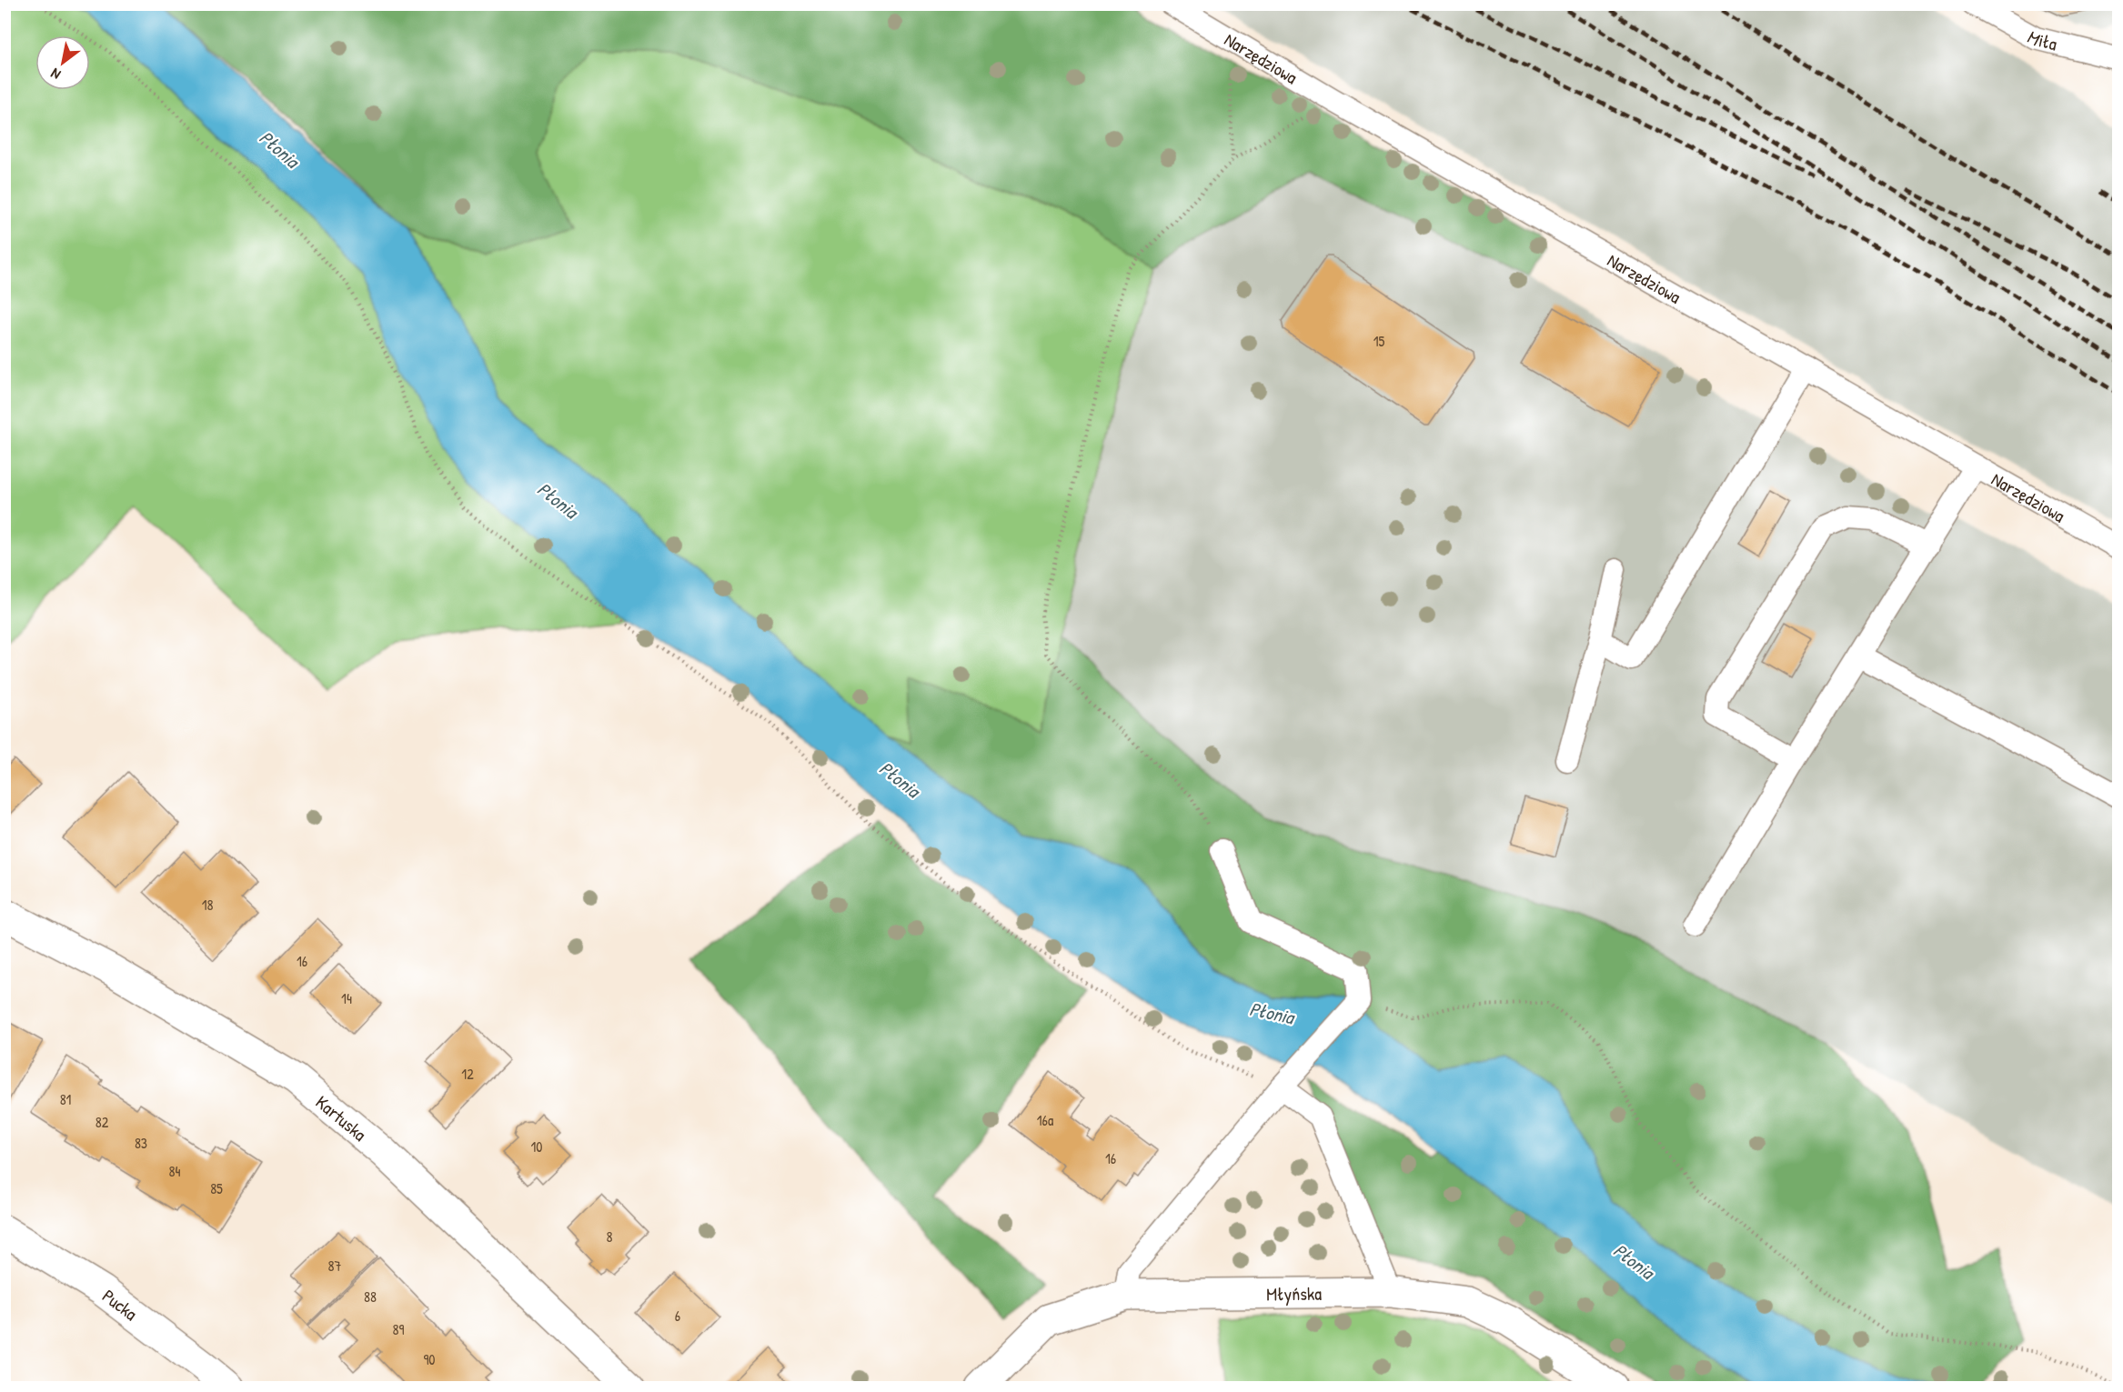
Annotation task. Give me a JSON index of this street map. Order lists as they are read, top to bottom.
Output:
{
  "streets": {
    "street": ["Kartuska", "Młyńska", "Pucka"],
    "lane": ["Miła", "Narzędziowa"]
  },
  "water": ["Płonia"],
  "house_numbers": [
    "15",
    "18",
    "16",
    "14",
    "12",
    "81",
    "16a",
    "82",
    "83",
    "10",
    "16",
    "84",
    "85",
    "8",
    "87",
    "88",
    "6",
    "89",
    "90"
  ],
  "north": "bottom left"
}
